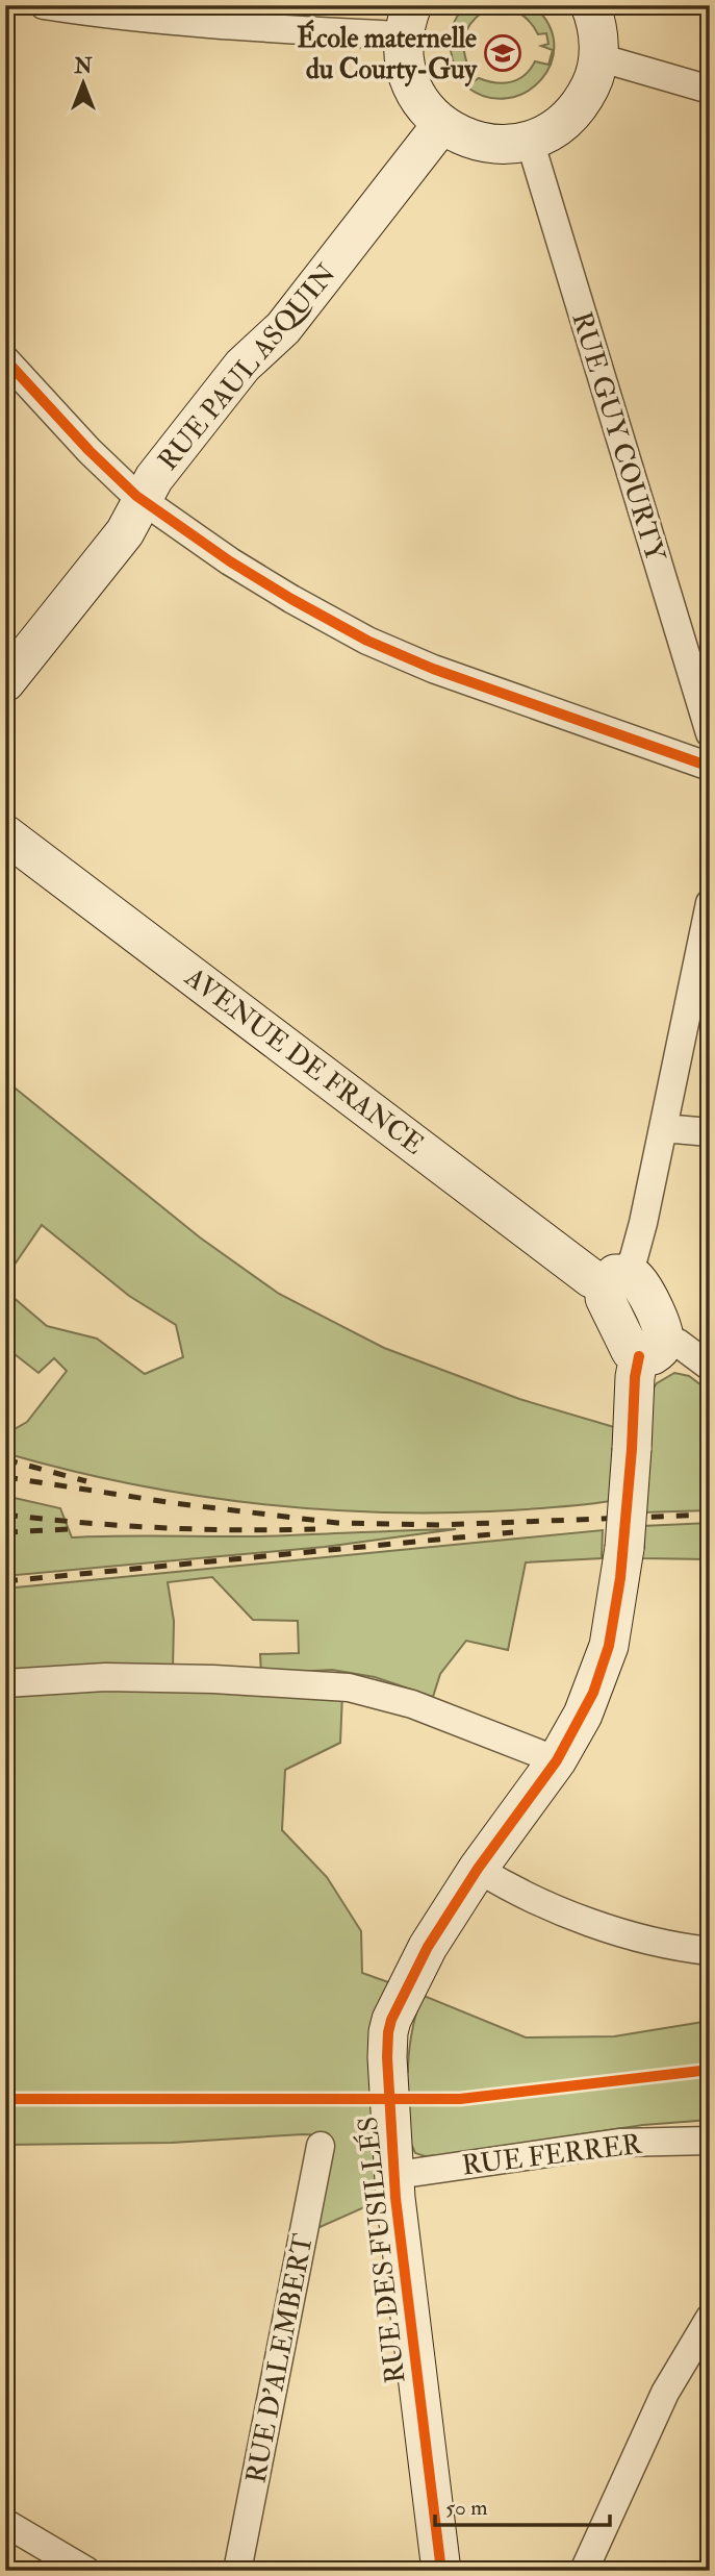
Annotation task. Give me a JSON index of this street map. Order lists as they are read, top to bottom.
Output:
{
  "streets": {
    "street": [
      "RUE PAUL ASQUIN",
      "RUE GUY COURTY",
      "AVENUE DE FRANCE",
      "RUE FERRER",
      "RUE DES FUSILLÉS",
      "RUE D'ALEMBERT"
    ]
  },
  "crossings": [
    ["RUE FERRER", "RUE DES FUSILLÉS"]
  ],
  "places": {
    "school or university": ["École maternelle du Courty-Guy"]
  },
  "scale_bar": "50 m",
  "north": "top"
}
